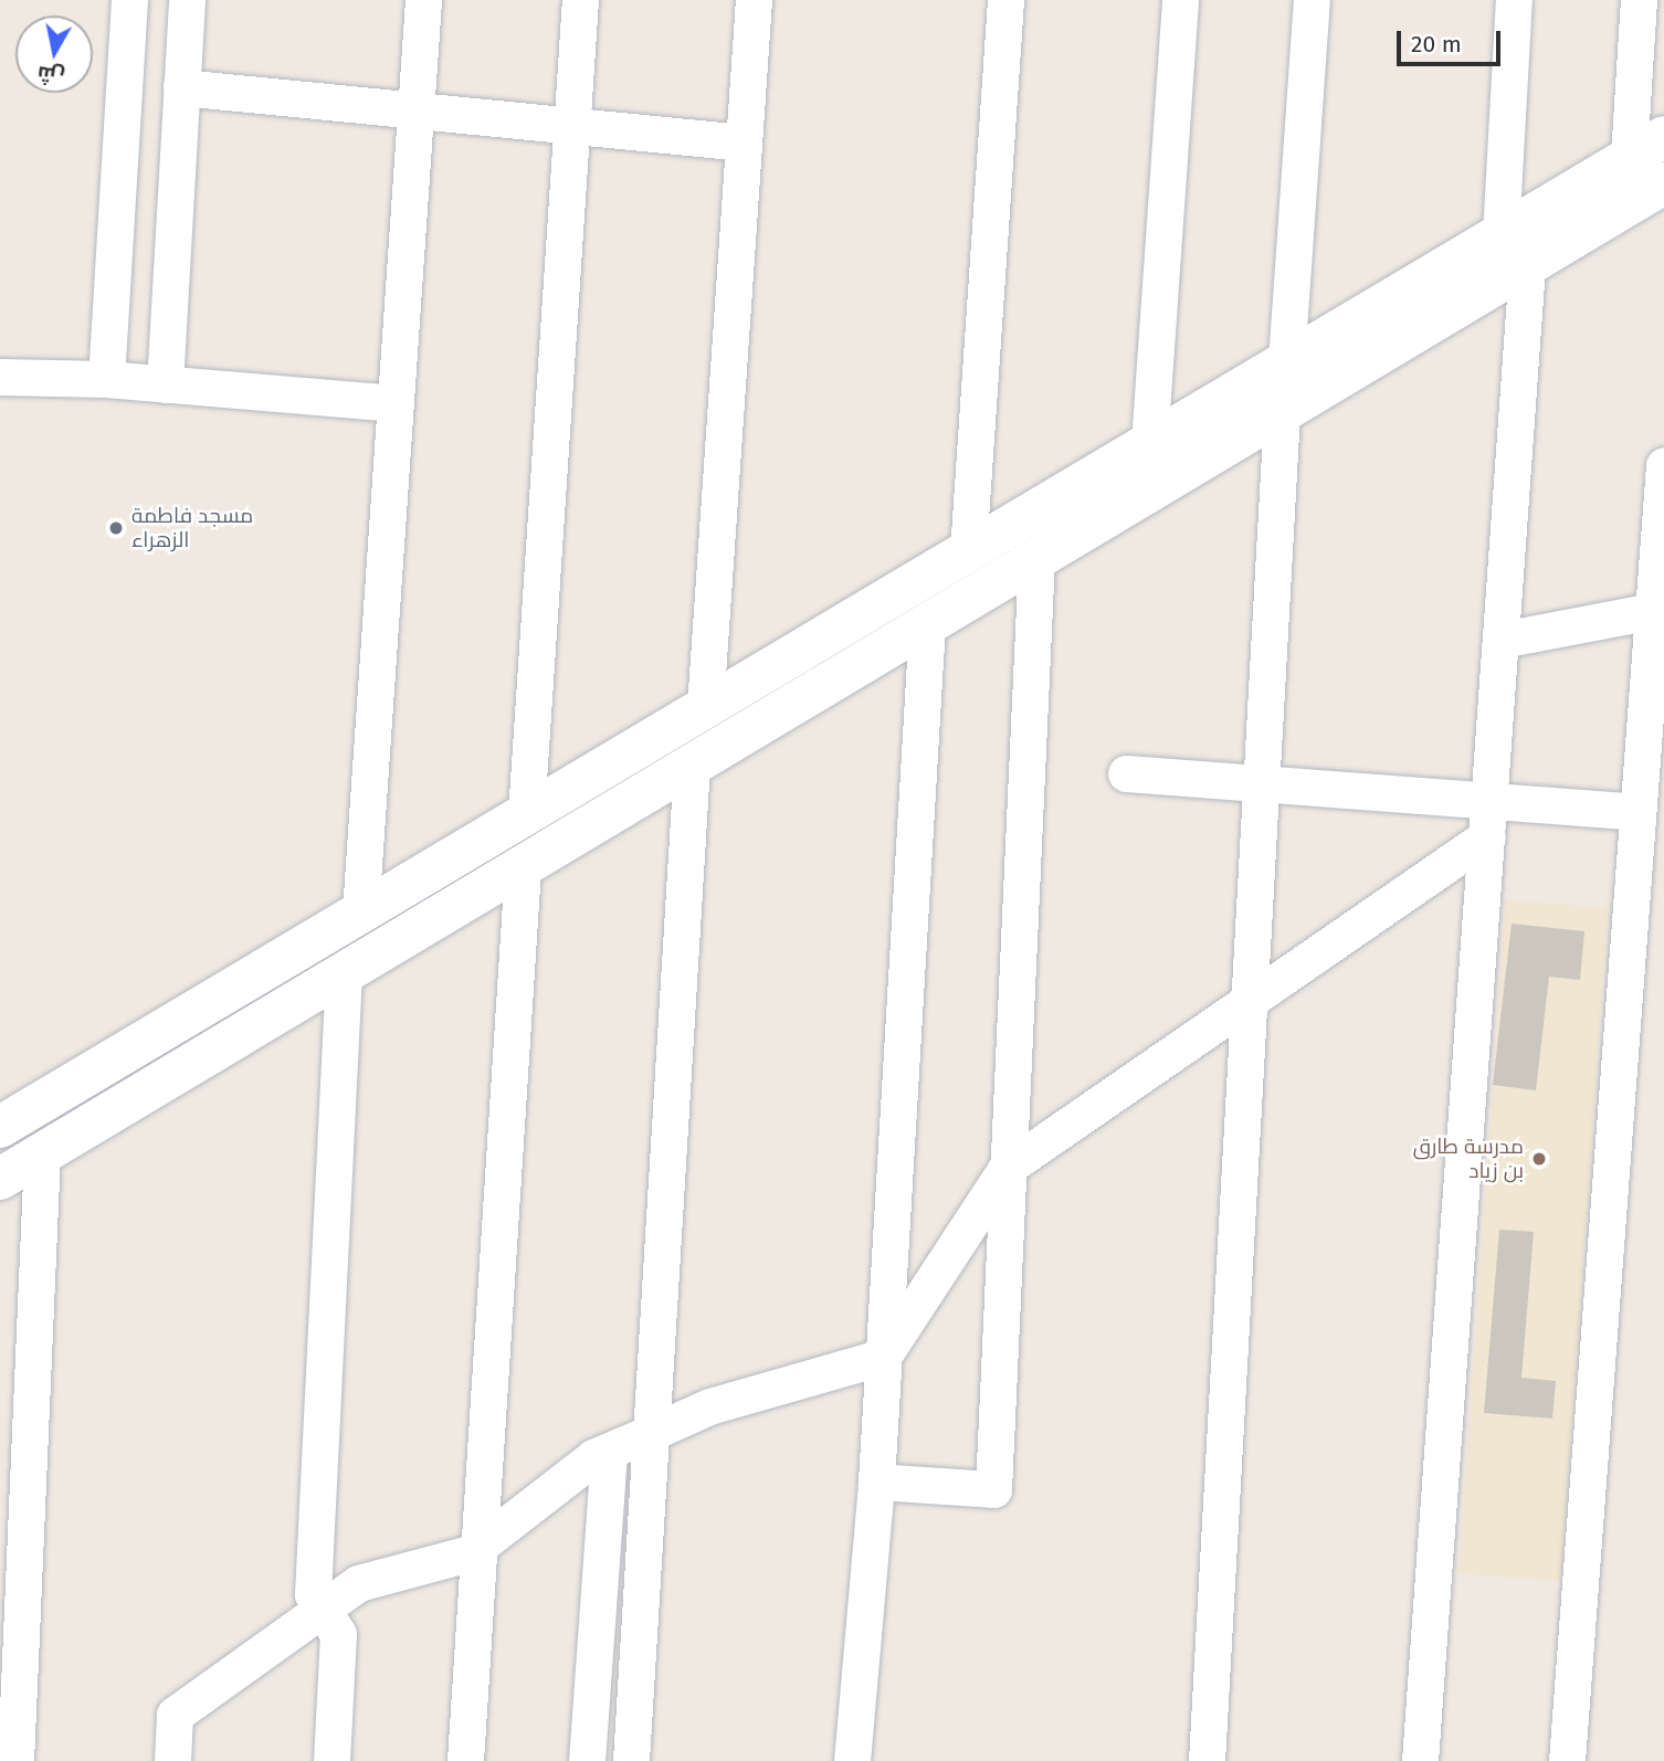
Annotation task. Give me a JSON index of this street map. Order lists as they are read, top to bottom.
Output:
{
  "places": ["مسجد فاطمة الزهراء", "مدرسة طارق بن زياد"],
  "scale_bar": "20 m",
  "north": "bottom"
}
